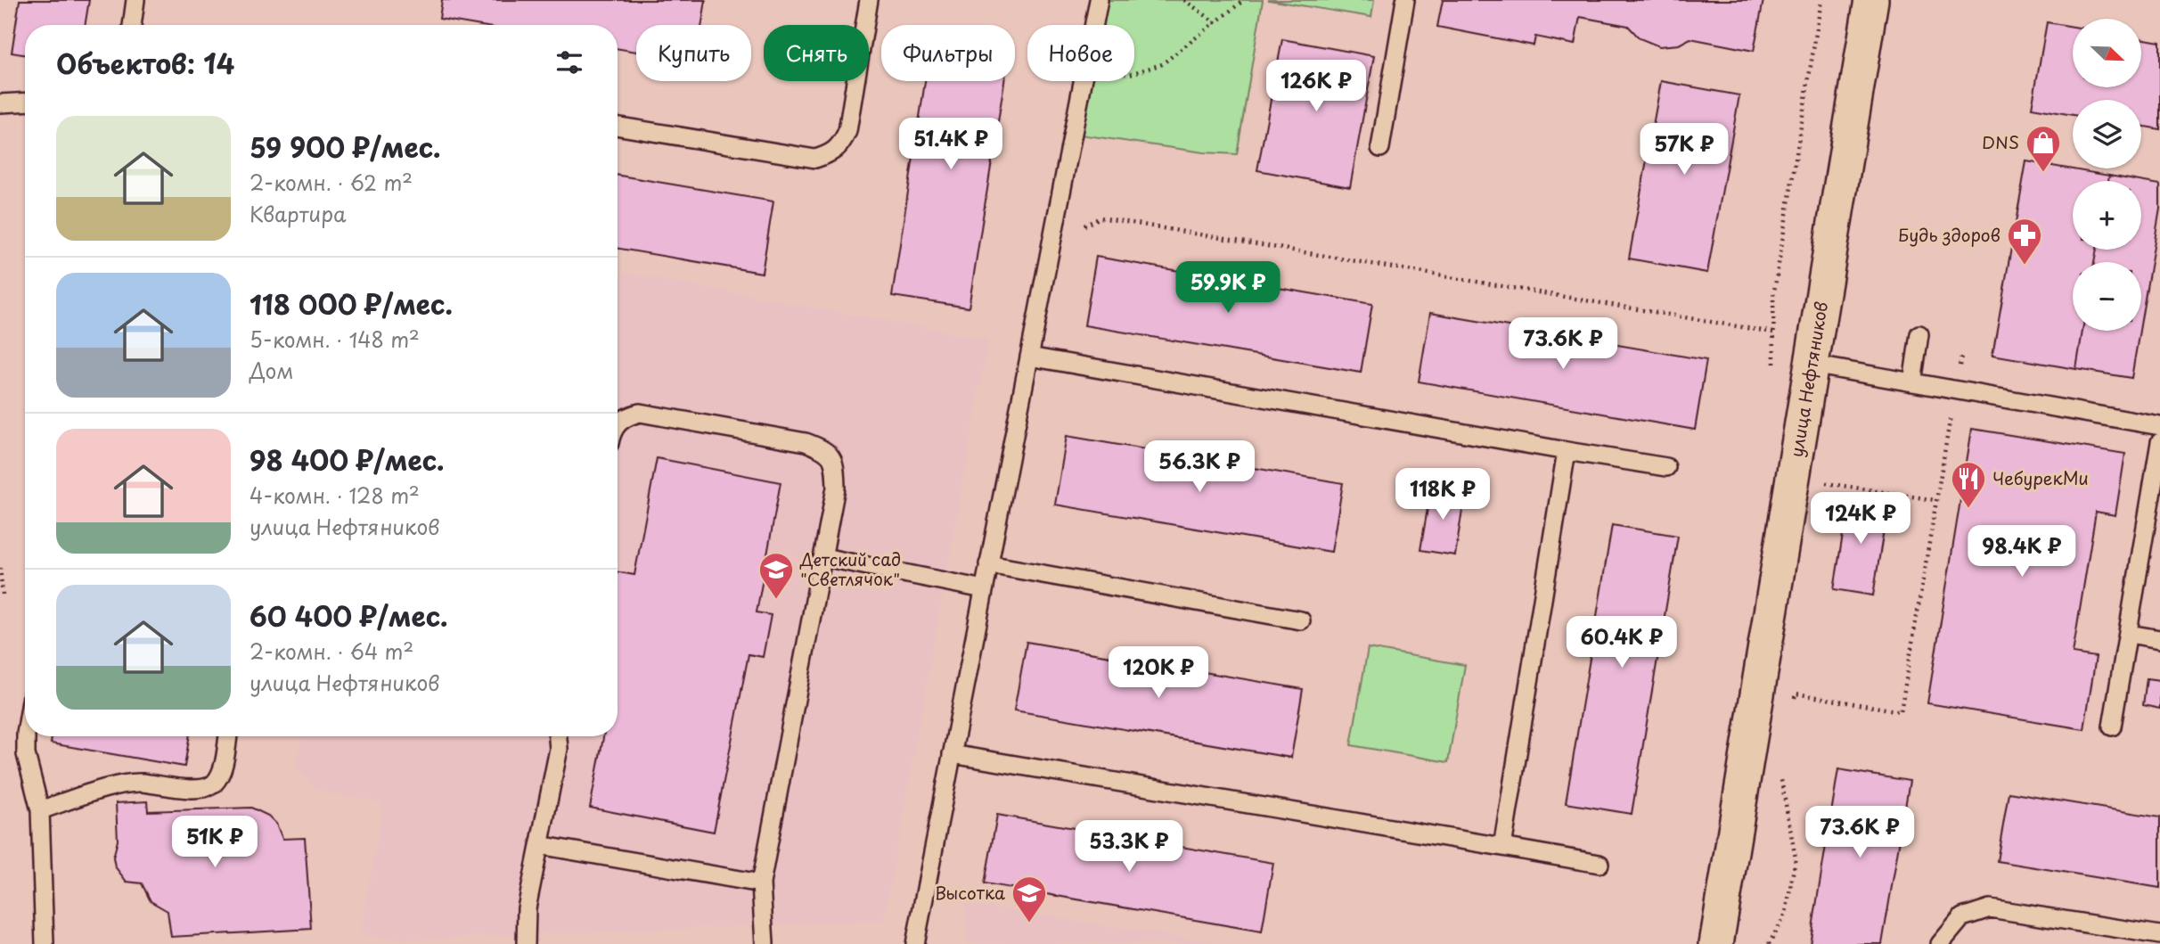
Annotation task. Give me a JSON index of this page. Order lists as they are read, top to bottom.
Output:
{
  "streets": {
    "street": ["улица Нефтяников"]
  },
  "places": {
    "shop": ["DNS"],
    "pharmacy": ["Будь здоров"],
    "restaurant": ["ЧебурекМи"],
    "school or university": ["Детский сад \"Светлячок\"", "Высотка"]
  },
  "north": "bottom right",
  "page": {
    "map_buttons": ["+", "−"],
    "chip": [
      "Купить",
      "Снять",
      "Фильтры",
      "Новое"
    ],
    "heading": "Объектов: 14",
    "price": [
      "126K ₽",
      "51.4K ₽",
      "57K ₽",
      "59.9K ₽",
      "73.6K ₽",
      "56.3K ₽",
      "118K ₽",
      "124K ₽",
      "98.4K ₽",
      "60.4K ₽",
      "120K ₽",
      "73.6K ₽",
      "51K ₽",
      "53.3K ₽"
    ],
    "list": [
      {
        "name": "59 900 ₽/мес.",
        "note": "2-комн. · 62 m² · Квартира"
      },
      {
        "name": "118 000 ₽/мес.",
        "note": "5-комн. · 148 m² · Дом"
      },
      {
        "name": "98 400 ₽/мес.",
        "note": "4-комн. · 128 m² · улица Нефтяников"
      },
      {
        "name": "60 400 ₽/мес.",
        "note": "2-комн. · 64 m² · улица Нефтяников"
      }
    ]
  }
}
